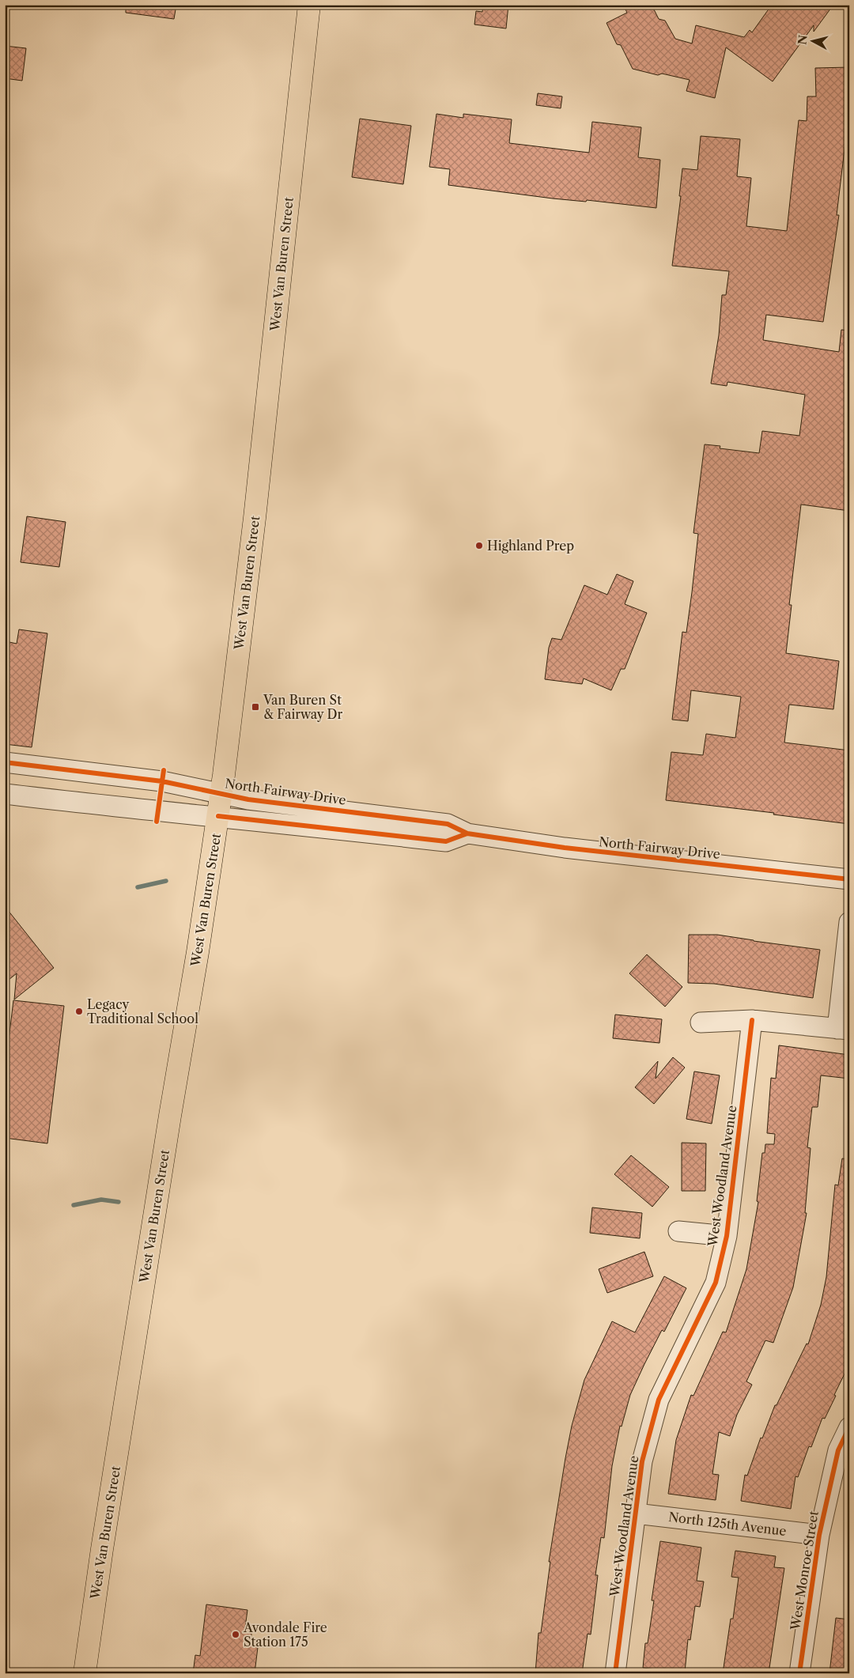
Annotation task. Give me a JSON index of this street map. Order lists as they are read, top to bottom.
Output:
{
  "streets": {
    "main road": ["West Van Buren Street"],
    "street": [
      "North Fairway Drive",
      "West Woodland Avenue",
      "North 125th Avenue",
      "West Monroe Street"
    ]
  },
  "crossings": [
    ["West Van Buren Street", "North Fairway Drive"],
    ["West Woodland Avenue", "North 125th Avenue"],
    ["North 125th Avenue", "West Monroe Street"]
  ],
  "places": {
    "other": ["Highland Prep", "Legacy Traditional School", "Avondale Fire Station 175"],
    "transit": ["Van Buren St & Fairway Dr"]
  },
  "north": "left"
}
